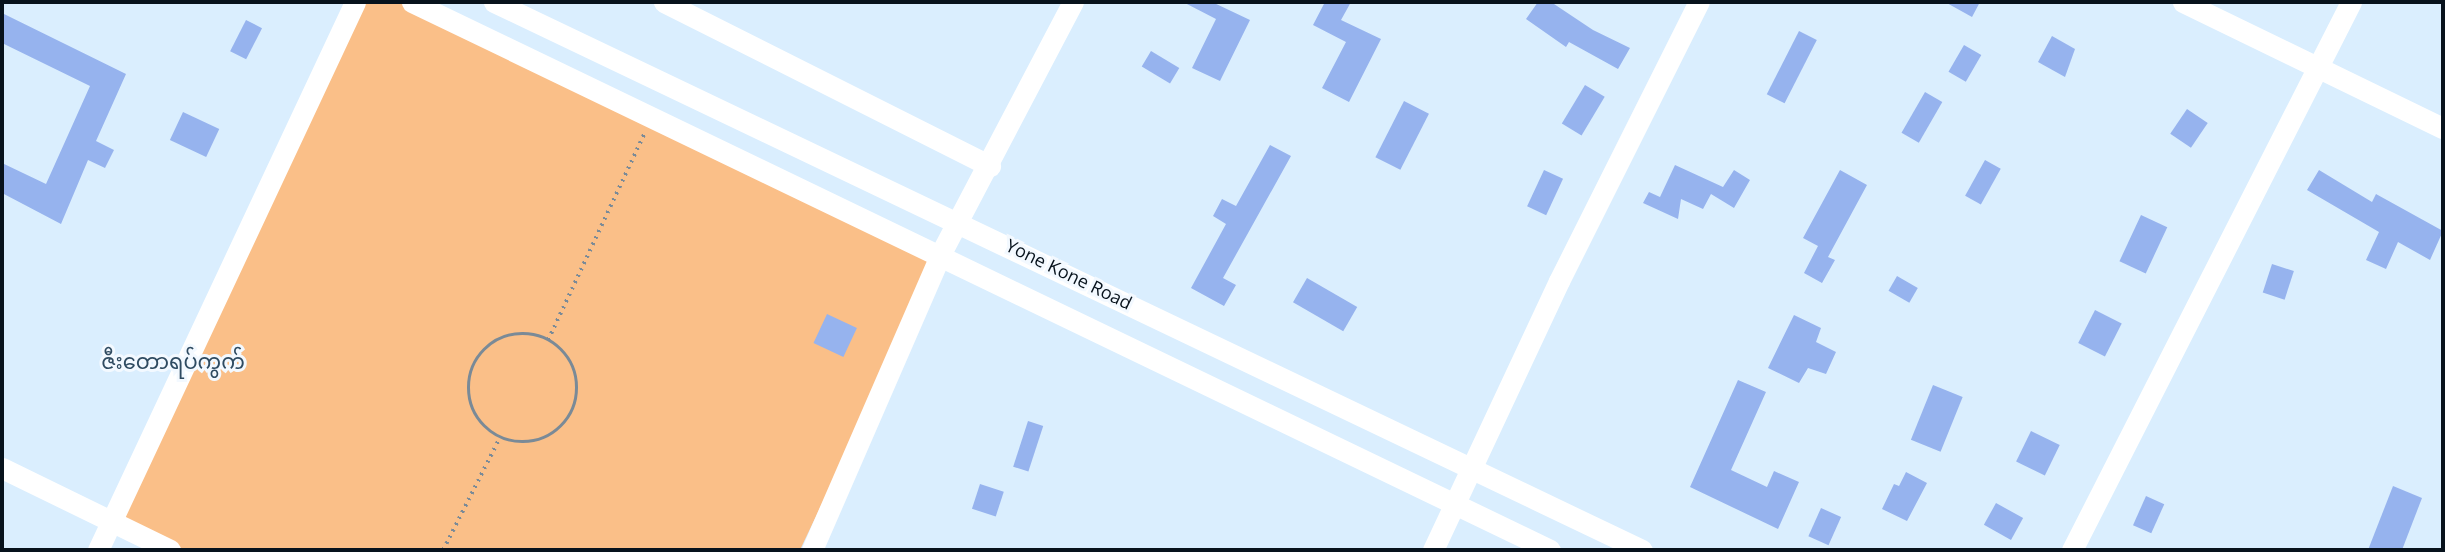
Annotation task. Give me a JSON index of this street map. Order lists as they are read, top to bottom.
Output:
{
  "streets": {
    "street": ["Yone Kone Road"]
  },
  "districts": ["ဇီးတောရပ်ကွက်"]
}
